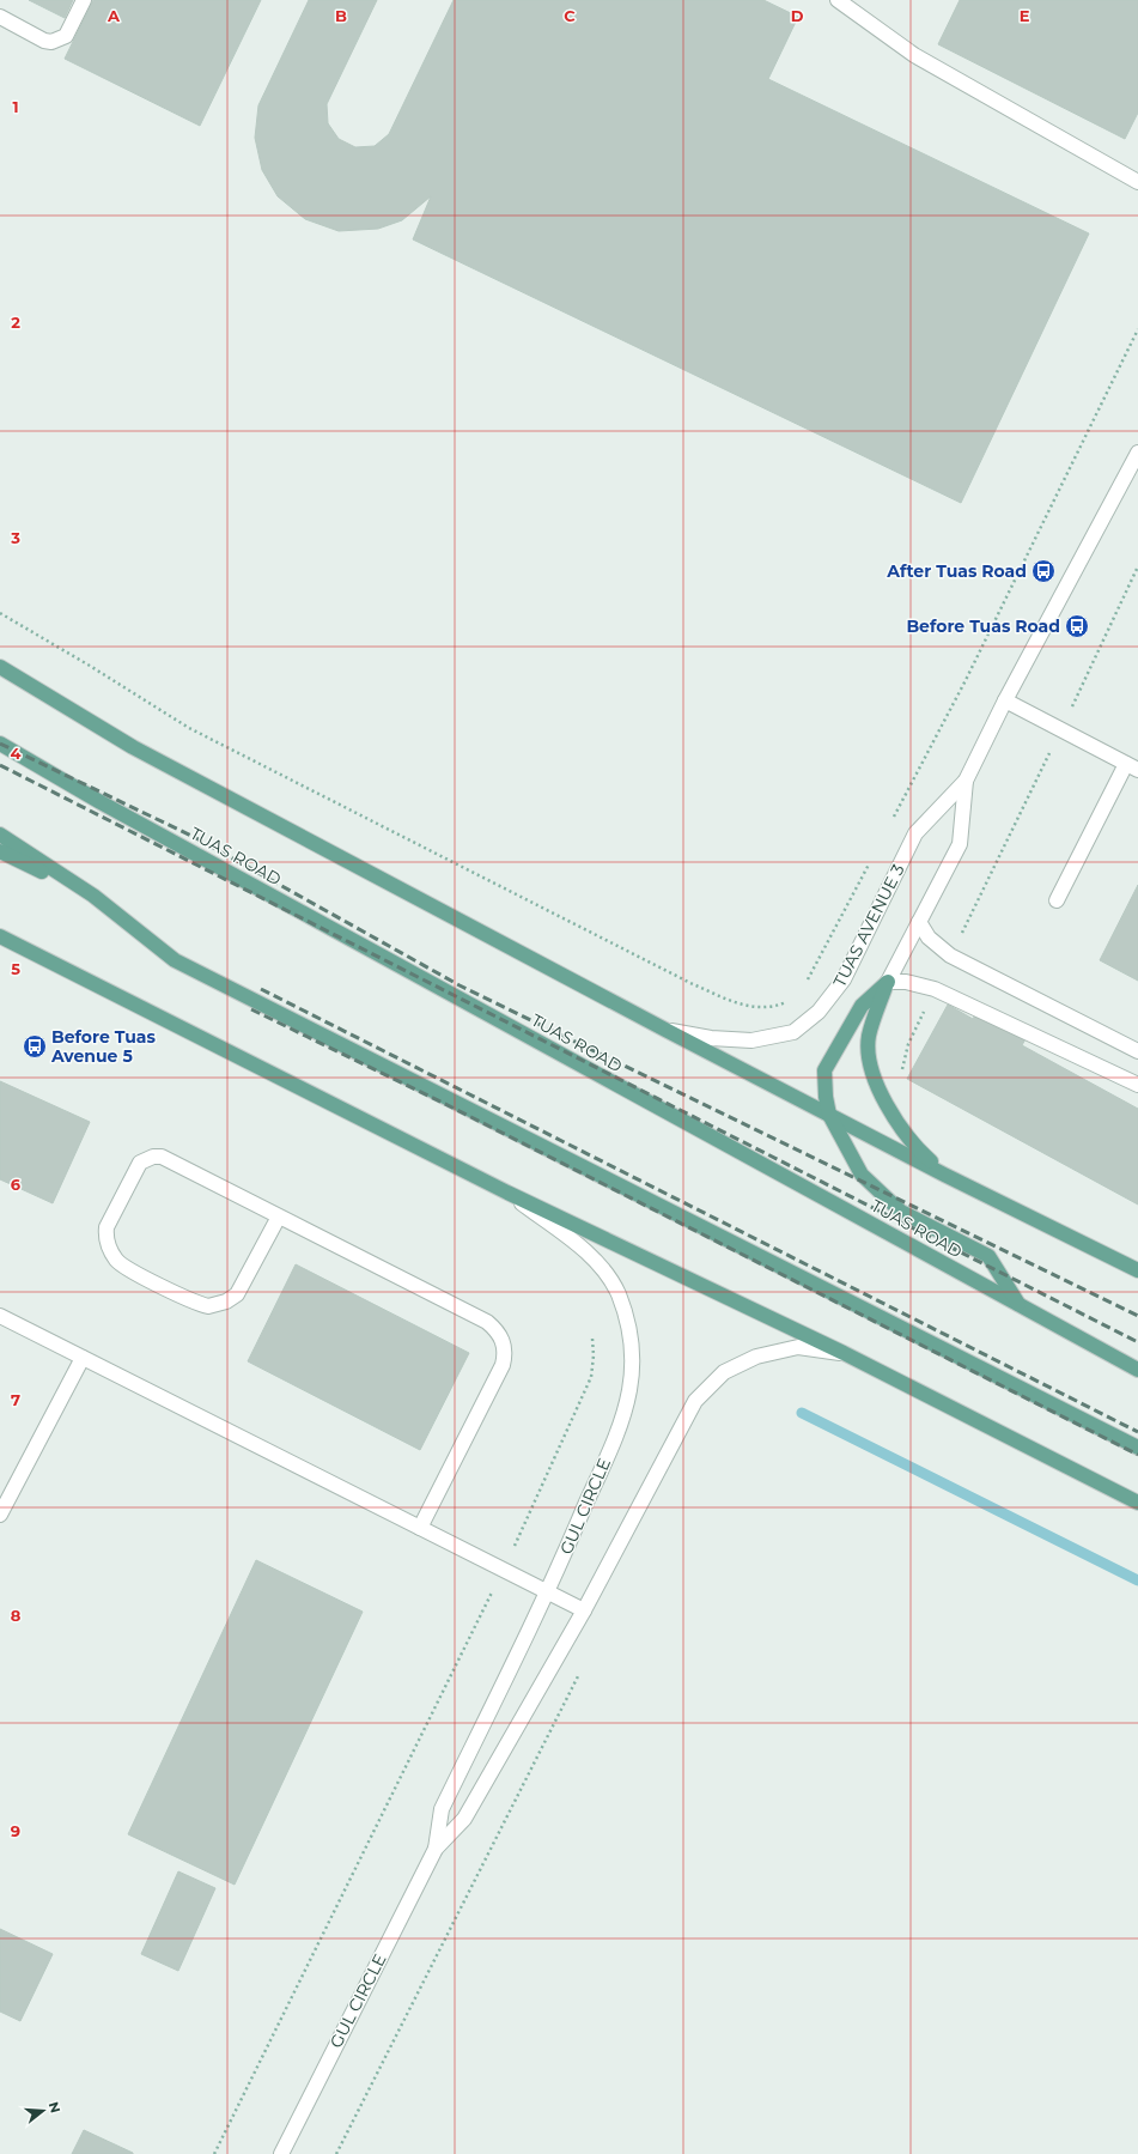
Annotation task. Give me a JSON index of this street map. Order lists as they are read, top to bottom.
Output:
{
  "streets": {
    "main road": ["TUAS ROAD"],
    "street": ["TUAS AVENUE 3", "GUL CIRCLE"]
  },
  "places": {
    "bus stop": ["After Tuas Road", "Before Tuas Road", "Before Tuas Avenue 5"]
  },
  "north": "right",
  "grid": {
    "columns": [
      "A",
      "B",
      "C",
      "D",
      "E"
    ],
    "rows": [
      "1",
      "2",
      "3",
      "4",
      "5",
      "6",
      "7",
      "8",
      "9"
    ]
  }
}
